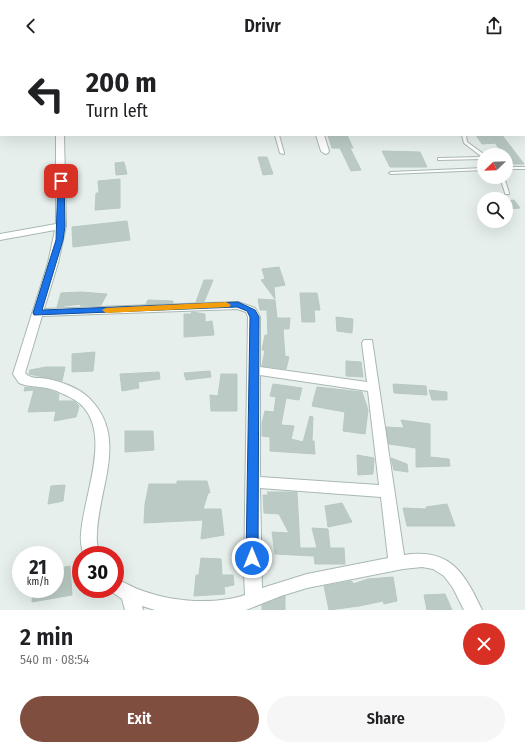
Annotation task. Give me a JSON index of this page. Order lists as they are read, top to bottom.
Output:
{
  "north": "bottom left",
  "page": {
    "header": "Drivr",
    "turn": ["200 m", "Turn left"],
    "speed": "21 km/h",
    "limit": "30",
    "heading": ["2 min", "540 m · 08:54"],
    "buttons": ["Exit", "Share"]
  }
}
